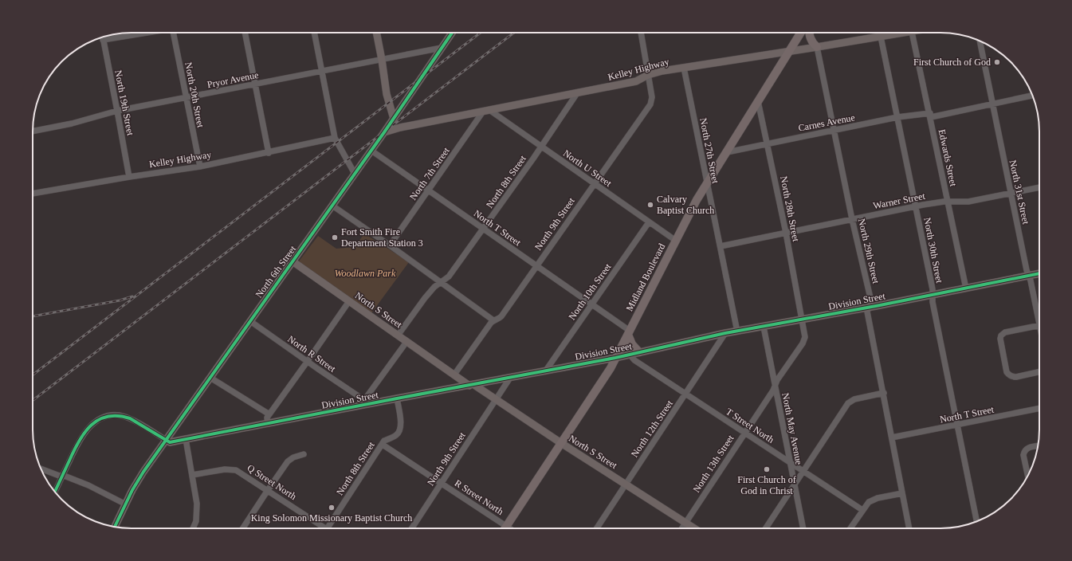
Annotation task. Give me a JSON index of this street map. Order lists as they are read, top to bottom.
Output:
{
  "streets": {
    "main road": ["Midland Boulevard"],
    "street": [
      "Kelley Highway",
      "Pryor Avenue",
      "North 20th Street",
      "North 19th Street",
      "Carnes Avenue",
      "North 27th Street",
      "Edwards Street",
      "North U Street",
      "North 7th Street",
      "North 8th Street",
      "North 31st Street",
      "Warner Street",
      "North 28th Street",
      "North 9th Street",
      "North T Street",
      "North 30th Street",
      "North 29th Street",
      "North 6th Street",
      "North 10th Street",
      "Division Street",
      "North S Street",
      "North R Street",
      "T Street North",
      "North 12th Street",
      "North May Avenue",
      "North 13th Street",
      "Q Street North",
      "R Street North"
    ]
  },
  "crossings": [
    ["Kelley Highway", "North 20th Street"],
    ["Kelley Highway", "North 19th Street"],
    ["Kelley Highway", "North 27th Street"],
    ["Kelley Highway", "North U Street"],
    ["Kelley Highway", "North 7th Street"],
    ["Kelley Highway", "North 8th Street"],
    ["Kelley Highway", "North 9th Street"],
    ["Kelley Highway", "North 30th Street"],
    ["Kelley Highway", "North 29th Street"],
    ["Kelley Highway", "North 6th Street"],
    ["Kelley Highway", "Midland Boulevard"],
    ["Pryor Avenue", "North 20th Street"],
    ["Pryor Avenue", "North 19th Street"],
    ["Pryor Avenue", "North 6th Street"],
    ["Carnes Avenue", "Edwards Street"],
    ["Carnes Avenue", "North 31st Street"],
    ["Carnes Avenue", "North 28th Street"],
    ["Carnes Avenue", "North 30th Street"],
    ["Carnes Avenue", "North 29th Street"],
    ["Carnes Avenue", "Midland Boulevard"],
    ["North 27th Street", "Warner Street"],
    ["North 27th Street", "Midland Boulevard"],
    ["North 27th Street", "Division Street"],
    ["Edwards Street", "Warner Street"],
    ["Edwards Street", "Division Street"],
    ["North U Street", "North 7th Street"],
    ["North U Street", "North 8th Street"],
    ["North U Street", "North 9th Street"],
    ["North U Street", "Midland Boulevard"],
    ["North U Street", "North 10th Street"],
    ["North 7th Street", "North T Street"],
    ["North 8th Street", "North T Street"],
    ["North 8th Street", "Division Street"],
    ["North 8th Street", "North S Street"],
    ["North 8th Street", "R Street North"],
    ["North 31st Street", "Warner Street"],
    ["North 31st Street", "Division Street"],
    ["Warner Street", "North 28th Street"],
    ["Warner Street", "North 30th Street"],
    ["Warner Street", "North 29th Street"],
    ["North 28th Street", "Midland Boulevard"],
    ["North 28th Street", "Division Street"],
    ["North 28th Street", "North 13th Street"],
    ["North 9th Street", "North T Street"],
    ["North 9th Street", "Division Street"],
    ["North 9th Street", "North S Street"],
    ["North 9th Street", "R Street North"],
    ["North T Street", "North 30th Street"],
    ["North T Street", "North 29th Street"],
    ["North T Street", "North 6th Street"],
    ["North T Street", "Midland Boulevard"],
    ["North T Street", "North 10th Street"],
    ["North 30th Street", "Division Street"],
    ["North 29th Street", "Division Street"],
    ["North 6th Street", "Division Street"],
    ["North 6th Street", "North S Street"],
    ["North 6th Street", "North R Street"],
    ["Midland Boulevard", "Division Street"],
    ["Midland Boulevard", "North S Street"],
    ["Midland Boulevard", "R Street North"],
    ["North 10th Street", "Division Street"],
    ["Division Street", "North S Street"],
    ["Division Street", "North R Street"],
    ["Division Street", "T Street North"],
    ["Division Street", "North 12th Street"],
    ["Division Street", "North May Avenue"],
    ["Division Street", "North 13th Street"],
    ["North S Street", "North 12th Street"],
    ["North S Street", "North 13th Street"],
    ["T Street North", "North 12th Street"],
    ["T Street North", "North May Avenue"],
    ["T Street North", "North 13th Street"],
    ["North May Avenue", "North 13th Street"]
  ],
  "parks": ["Woodlawn Park"],
  "places": [
    "First Church of God",
    "Calvary Baptist Church",
    "Fort Smith Fire Department Station 3",
    "First Church of God in Christ",
    "King Solomon Missionary Baptist Church"
  ]
}
